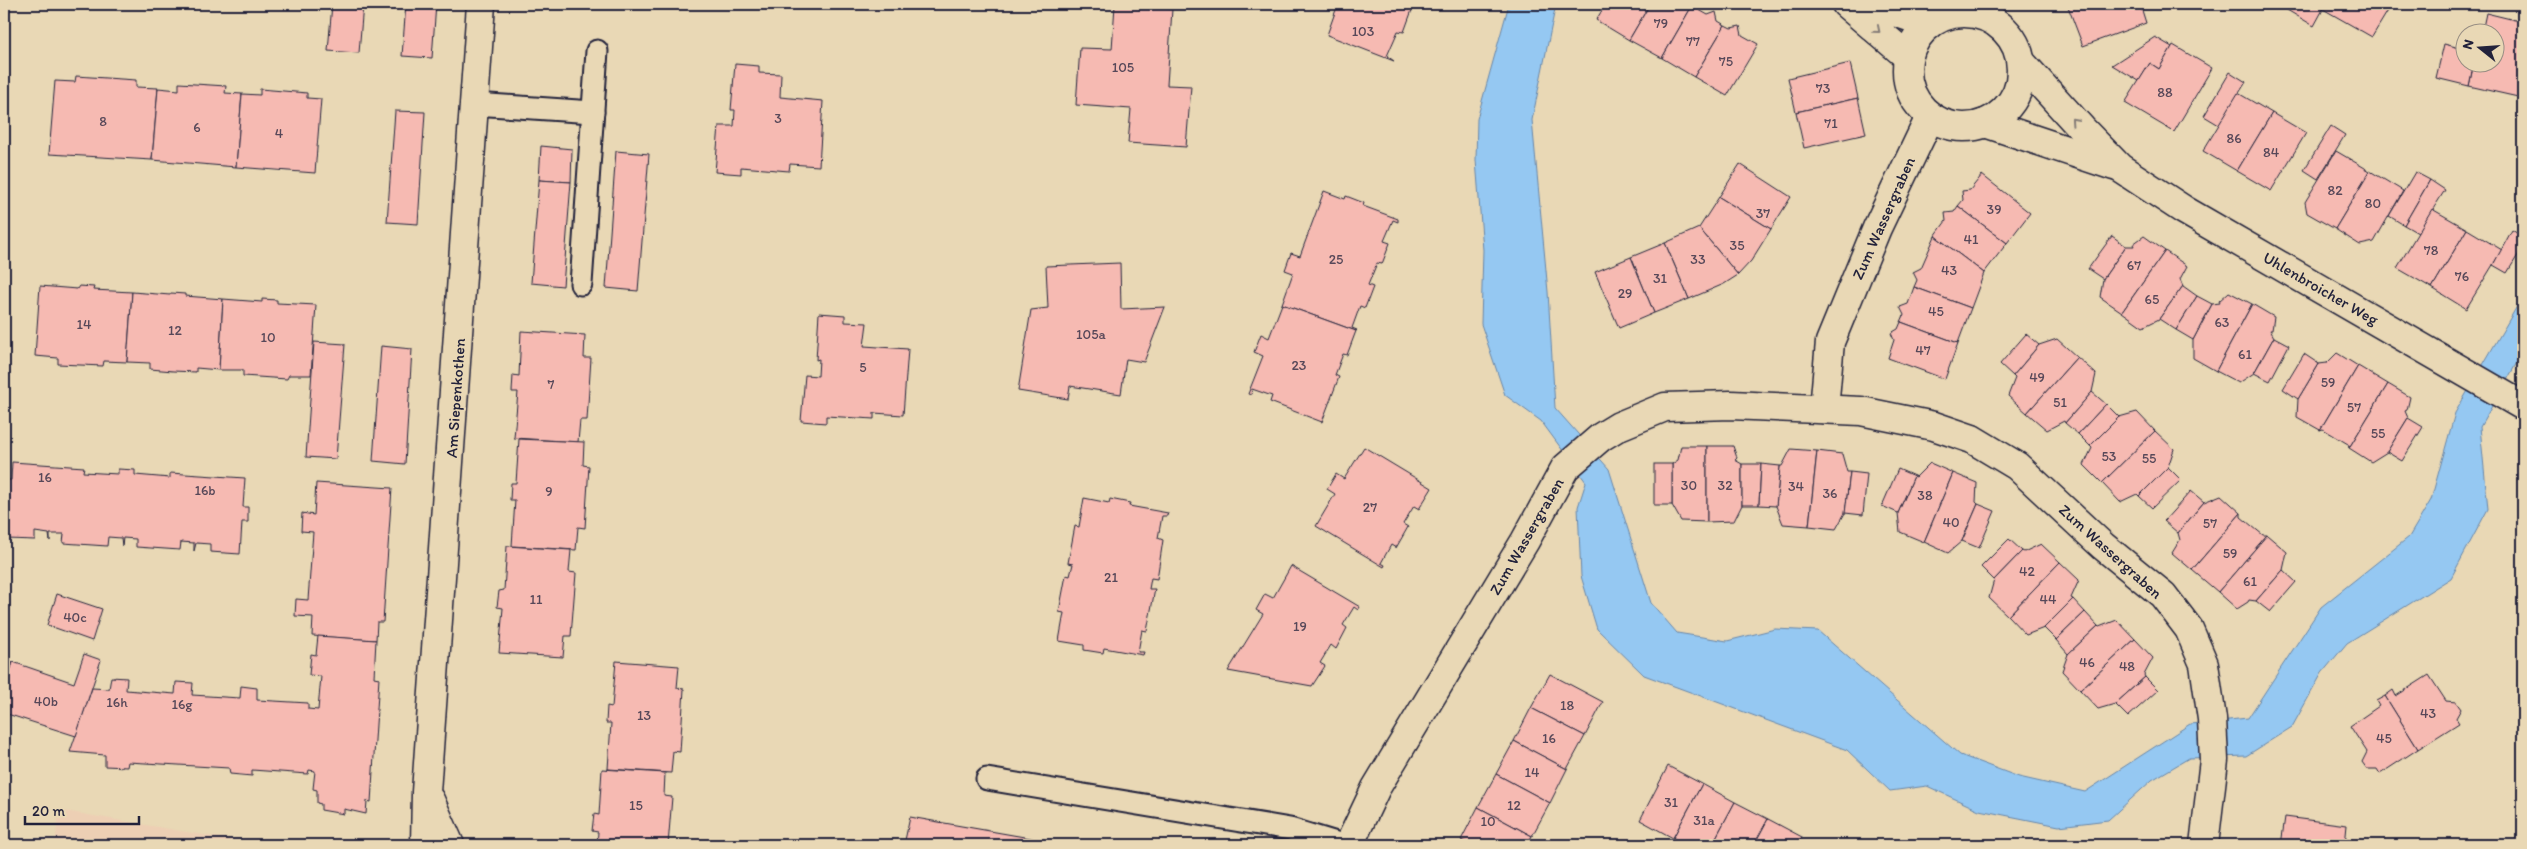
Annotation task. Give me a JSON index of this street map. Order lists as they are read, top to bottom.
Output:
{
  "streets": {
    "street": ["Zum Wassergraben", "Uhlenbroicher Weg", "Am Siepenkothen"]
  },
  "crossings": [
    ["Zum Wassergraben", "Uhlenbroicher Weg"]
  ],
  "house_numbers": [
    "79",
    "103",
    "77",
    "75",
    "105",
    "73",
    "88",
    "3",
    "8",
    "71",
    "6",
    "4",
    "86",
    "84",
    "82",
    "80",
    "39",
    "37",
    "41",
    "35",
    "78",
    "25",
    "33",
    "67",
    "43",
    "76",
    "31",
    "29",
    "65",
    "45",
    "63",
    "14",
    "12",
    "105a",
    "10",
    "47",
    "61",
    "23",
    "5",
    "49",
    "59",
    "7",
    "51",
    "57",
    "55",
    "53",
    "55",
    "16",
    "30",
    "32",
    "34",
    "16b",
    "9",
    "36",
    "38",
    "27",
    "40",
    "57",
    "59",
    "42",
    "21",
    "61",
    "11",
    "44",
    "40c",
    "19",
    "46",
    "48",
    "40b",
    "16h",
    "16g",
    "18",
    "43",
    "13",
    "16",
    "45",
    "14",
    "31",
    "15",
    "12",
    "31a",
    "10"
  ],
  "scale_bar": "20 m",
  "north": "left"
}
